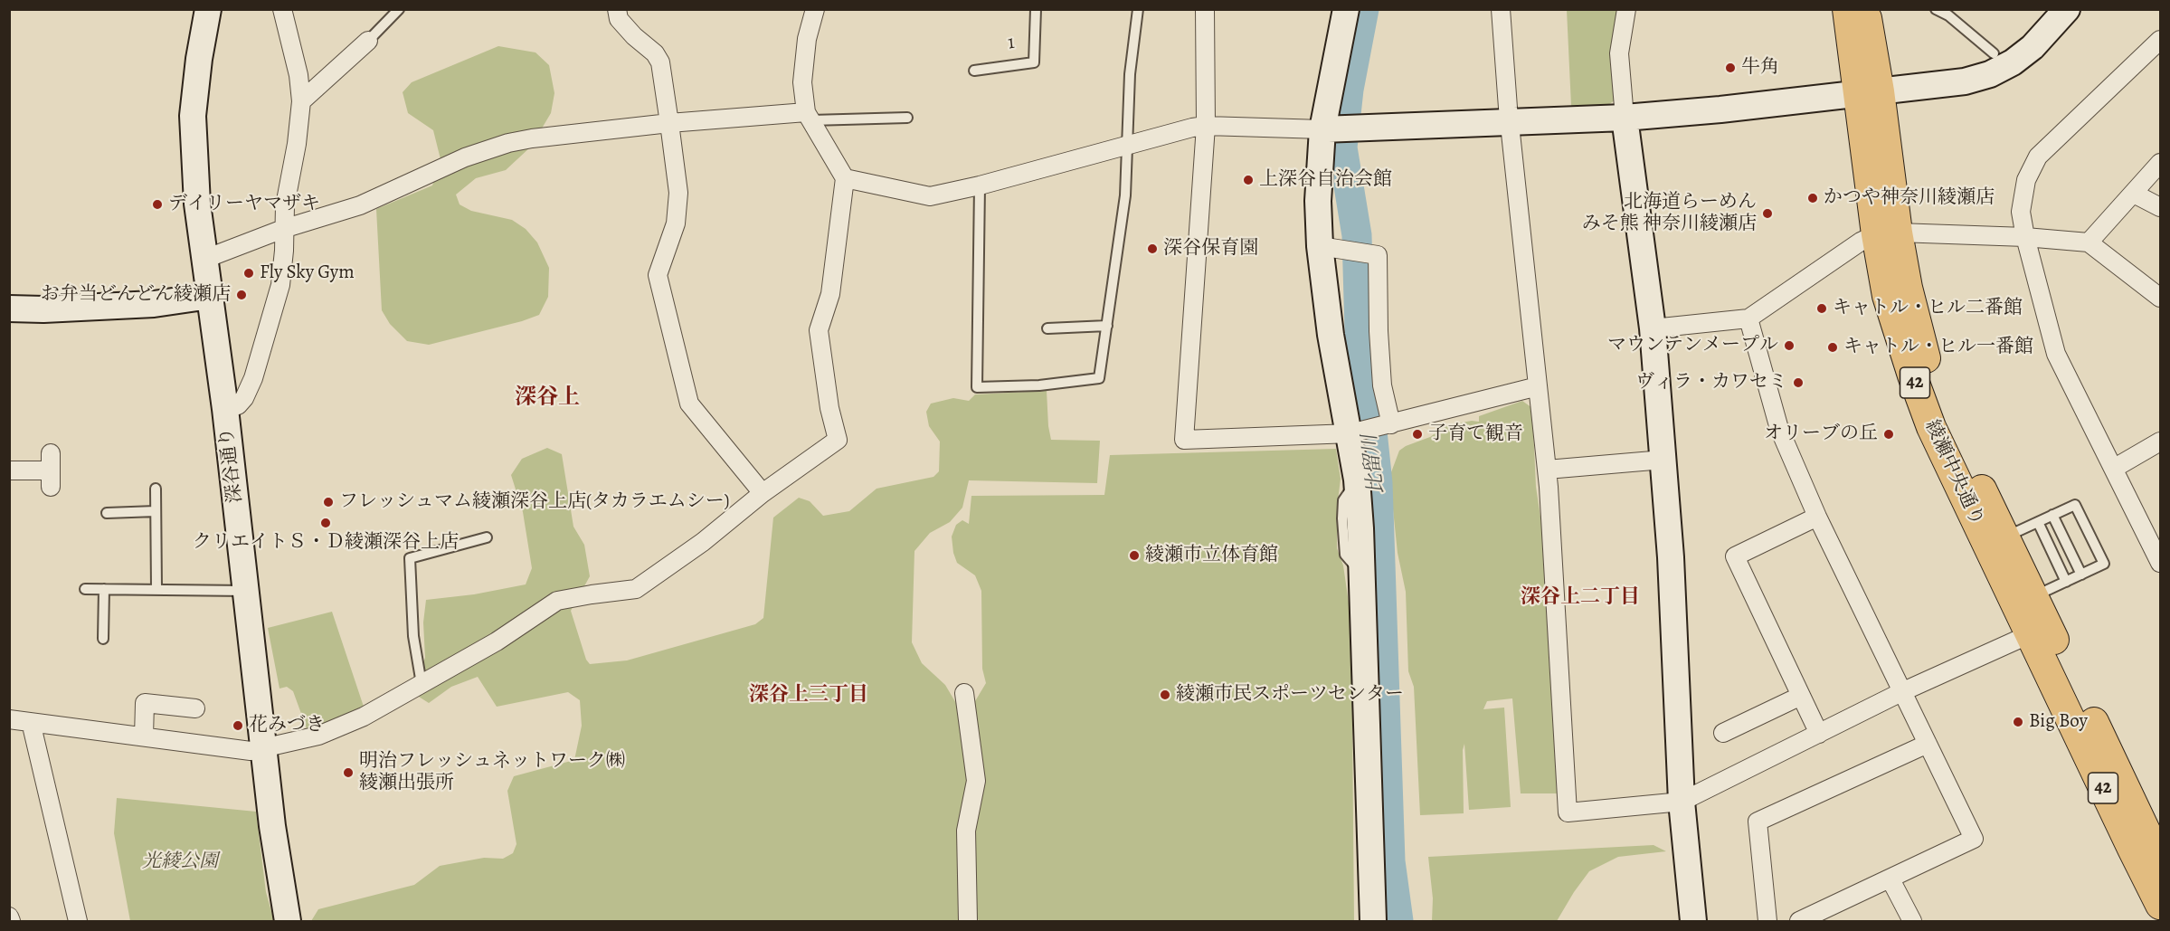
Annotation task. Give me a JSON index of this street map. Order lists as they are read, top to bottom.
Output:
{
  "streets": {
    "main road": ["42", "綾瀬中央通り"],
    "street": ["深谷通り"],
    "lane": ["1"]
  },
  "districts": ["深谷上", "深谷上二丁目", "深谷上三丁目"],
  "water": ["比留川"],
  "parks": ["光綾公園"],
  "places": [
    "牛角",
    "上深谷自治会館",
    "かつや神奈川綾瀬店",
    "デイリーヤマザキ",
    "北海道らーめん みそ熊 神奈川綾瀬店",
    "深谷保育園",
    "Fly Sky Gym",
    "お弁当どんどん綾瀬店",
    "キャトル・ヒル二番館",
    "マウンテンメープル",
    "キャトル・ヒル一番館",
    "ヴィラ・カワセミ",
    "子育て観音",
    "オリーブの丘",
    "フレッシュマム綾瀬深谷上店(タカラエムシー)",
    "クリエイトＳ・Ｄ綾瀬深谷上店",
    "綾瀬市立体育館",
    "綾瀬市民スポーツセンター",
    "Big Boy",
    "花みづき",
    "明治フレッシュネットワーク㈱ 綾瀬出張所"
  ]
}
